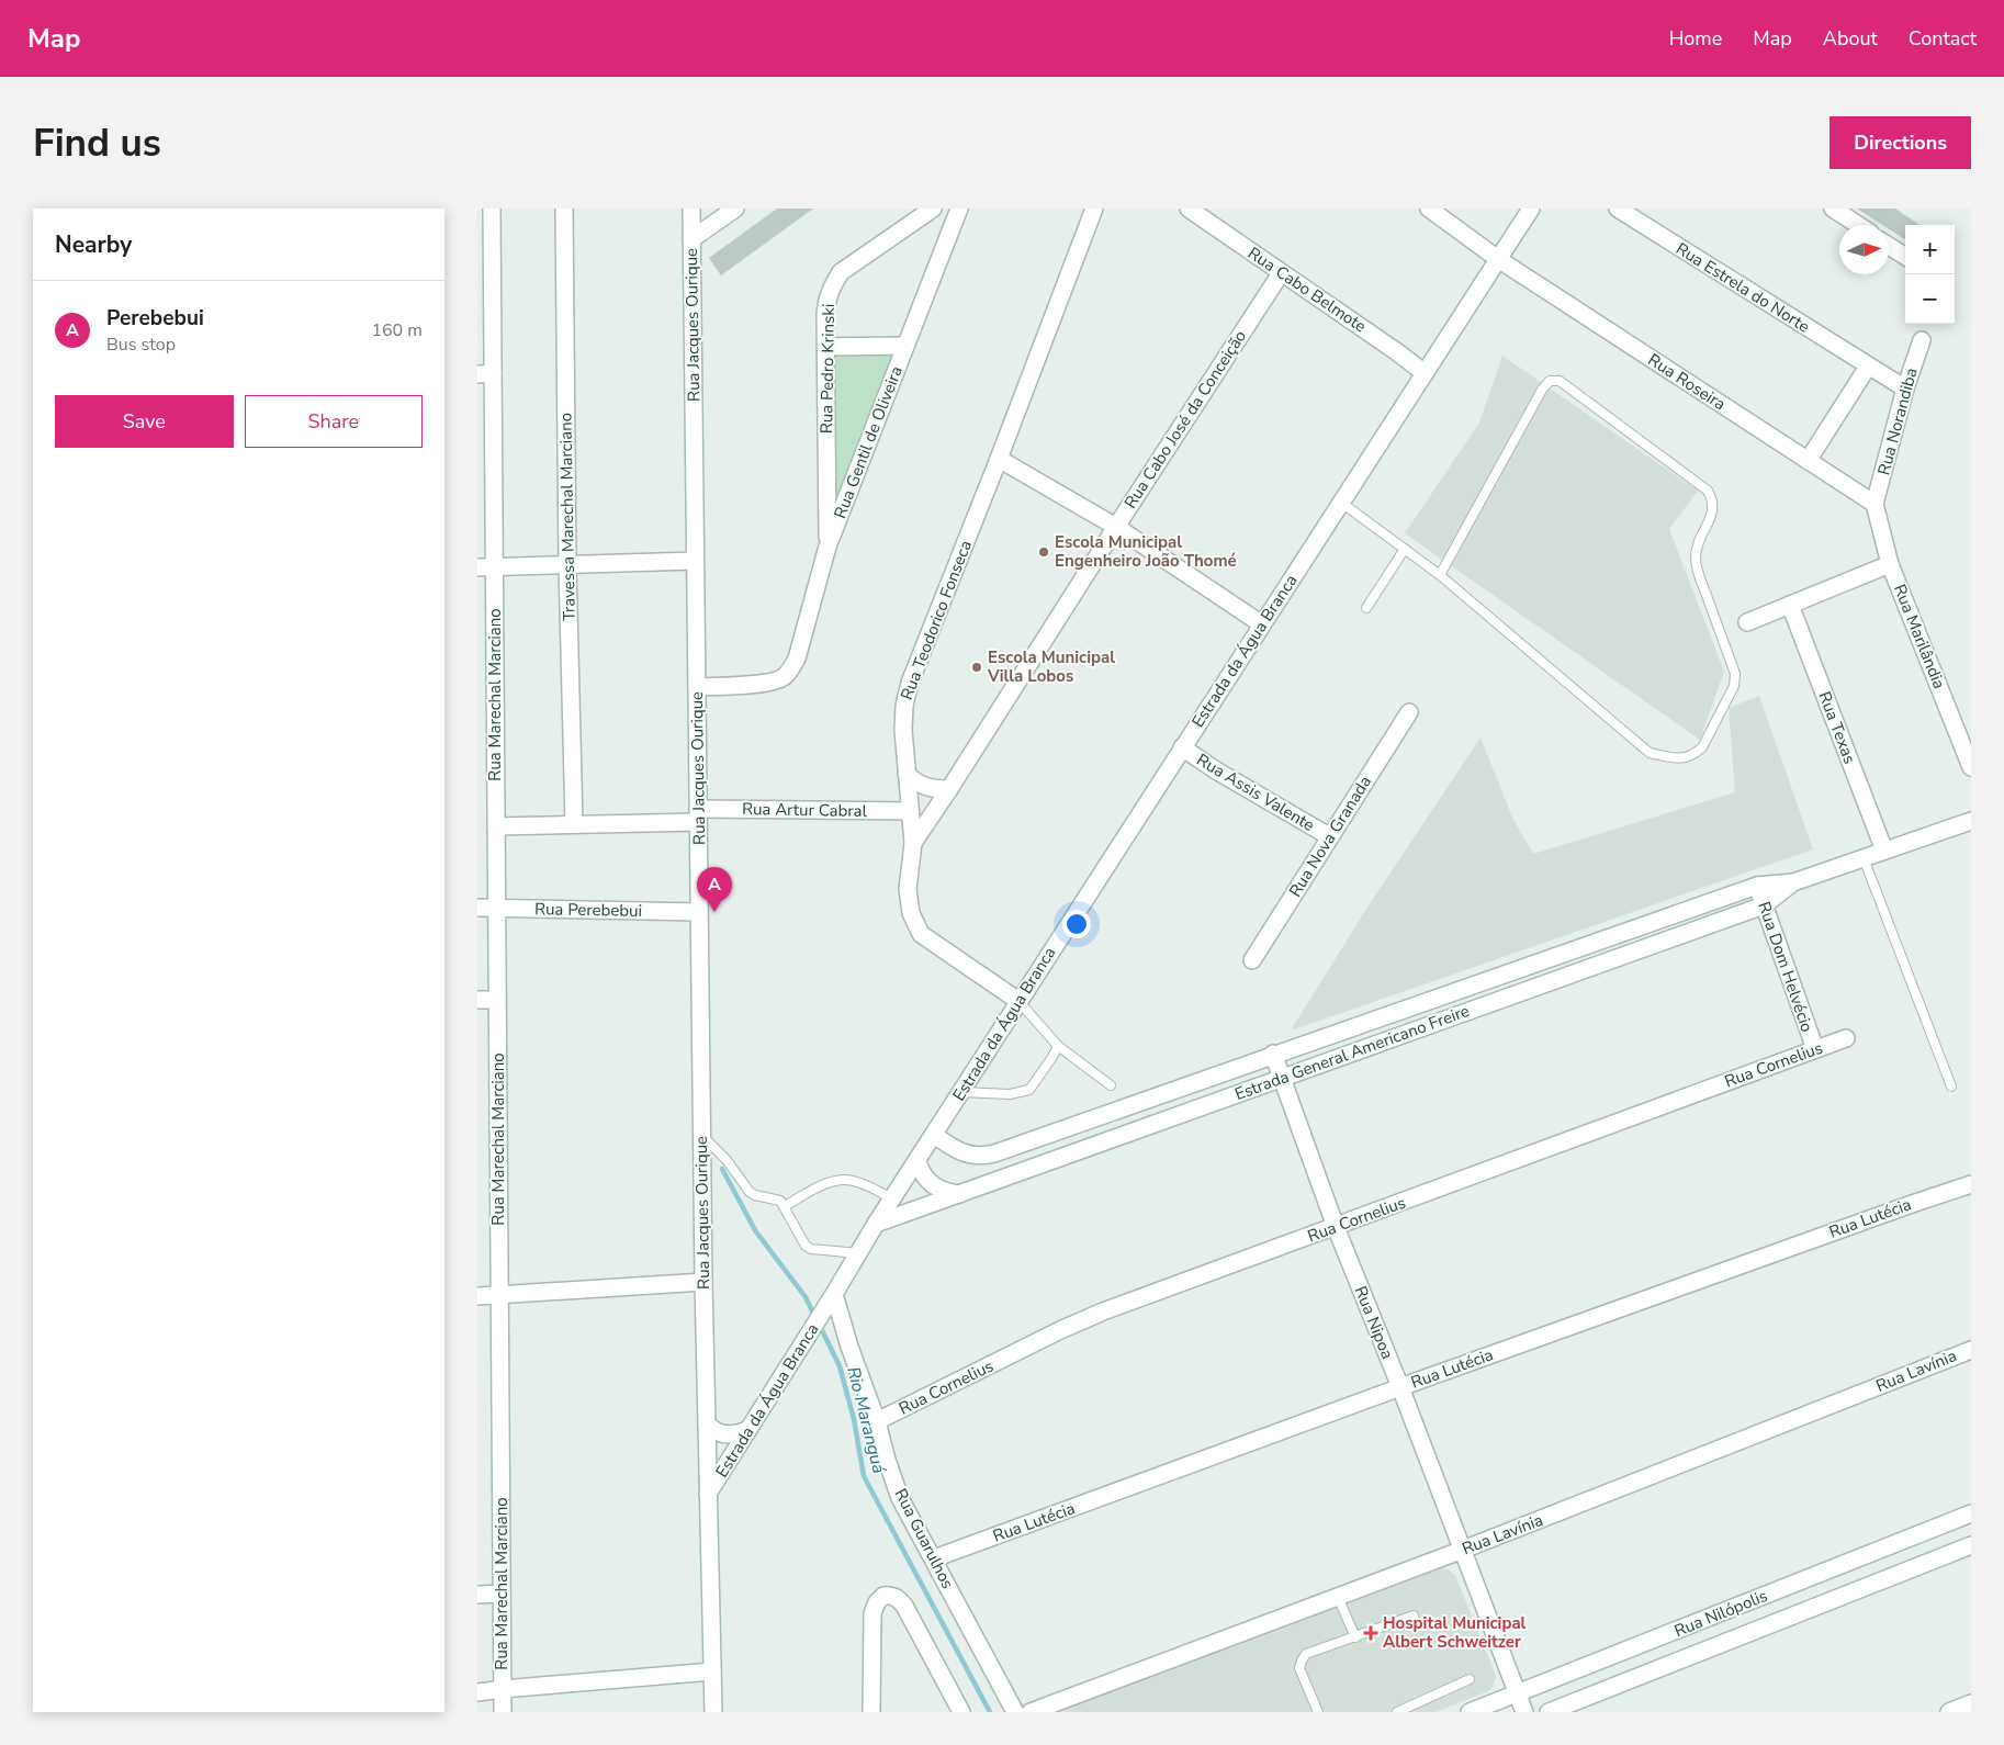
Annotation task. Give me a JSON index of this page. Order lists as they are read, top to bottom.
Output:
{
  "streets": {
    "street": [
      "Rua Estrela do Norte",
      "Rua Cabo Belmote",
      "Rua Jacques Ourique",
      "Rua Pedro Krinski",
      "Rua Roseira",
      "Rua Cabo José da Conceição",
      "Rua Norandiba",
      "Rua Gentil de Oliveira",
      "Travessa Marechal Marciano",
      "Rua Teodorico Fonseca",
      "Rua Marilândia",
      "Estrada da Água Branca",
      "Rua Marechal Marciano",
      "Rua Texas",
      "Rua Assis Valente",
      "Rua Artur Cabral",
      "Rua Nova Granada",
      "Rua Perebebui",
      "Rua Dom Helvécio",
      "Estrada General Americano Freire",
      "Rua Cornelius",
      "Rua Lutécia",
      "Rua Nipoa",
      "Rua Lavínia",
      "Rua Guarulhos",
      "Rua Nilópolis"
    ]
  },
  "crossings": [
    ["Rua Estrela do Norte", "Rua Norandiba"],
    ["Rua Cabo Belmote", "Rua Cabo José da Conceição"],
    ["Rua Cabo Belmote", "Estrada da Água Branca"],
    ["Rua Jacques Ourique", "Rua Gentil de Oliveira"],
    ["Rua Jacques Ourique", "Estrada da Água Branca"],
    ["Rua Jacques Ourique", "Rua Artur Cabral"],
    ["Rua Jacques Ourique", "Rua Perebebui"],
    ["Rua Pedro Krinski", "Rua Gentil de Oliveira"],
    ["Rua Roseira", "Rua Norandiba"],
    ["Rua Roseira", "Rua Marilândia"],
    ["Rua Roseira", "Estrada da Água Branca"],
    ["Rua Cabo José da Conceição", "Rua Teodorico Fonseca"],
    ["Rua Norandiba", "Rua Marilândia"],
    ["Travessa Marechal Marciano", "Rua Artur Cabral"],
    ["Rua Teodorico Fonseca", "Estrada da Água Branca"],
    ["Rua Teodorico Fonseca", "Rua Artur Cabral"],
    ["Estrada da Água Branca", "Rua Assis Valente"],
    ["Estrada da Água Branca", "Estrada General Americano Freire"],
    ["Estrada da Água Branca", "Rua Guarulhos"],
    ["Rua Marechal Marciano", "Rua Artur Cabral"],
    ["Rua Marechal Marciano", "Rua Perebebui"],
    ["Rua Texas", "Estrada General Americano Freire"],
    ["Rua Assis Valente", "Rua Nova Granada"],
    ["Rua Dom Helvécio", "Estrada General Americano Freire"],
    ["Rua Dom Helvécio", "Rua Cornelius"],
    ["Estrada General Americano Freire", "Rua Nipoa"],
    ["Rua Cornelius", "Rua Nipoa"],
    ["Rua Cornelius", "Rua Guarulhos"],
    ["Rua Lutécia", "Rua Nipoa"],
    ["Rua Lutécia", "Rua Guarulhos"],
    ["Rua Nipoa", "Rua Lavínia"],
    ["Rua Nipoa", "Rua Nilópolis"]
  ],
  "water": ["Rio Maranguá"],
  "places": {
    "other": ["Escola Municipal Engenheiro João Thomé", "Escola Municipal Villa Lobos"],
    "health": ["Hospital Municipal Albert Schweitzer"]
  },
  "north": "right",
  "page": {
    "header": "Map",
    "nav": [
      "Home",
      "Map",
      "About",
      "Contact"
    ],
    "buttons": [
      "Directions",
      ["Save", "Share"]
    ],
    "title": "Find us",
    "heading": "Nearby",
    "map_buttons": ["+", "−"],
    "list": [
      {
        "mark": "A",
        "name": "Perebebui",
        "note": "Bus stop",
        "value": "160 m"
      }
    ],
    "pins": "A"
  }
}
